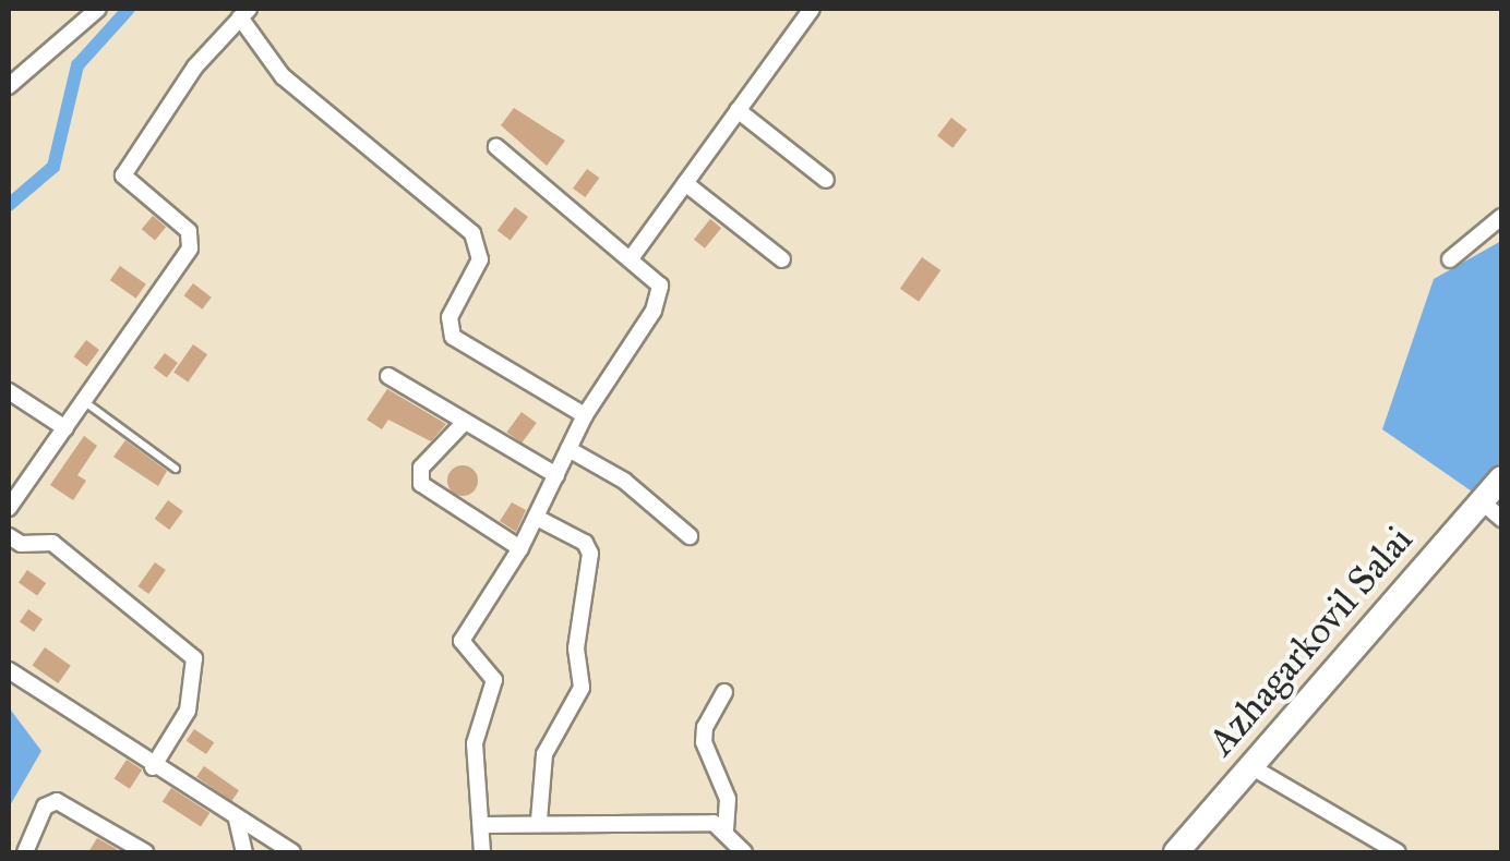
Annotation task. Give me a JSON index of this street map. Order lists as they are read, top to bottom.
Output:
{
  "streets": {
    "main road": ["Azhagarkovil Salai"]
  }
}
